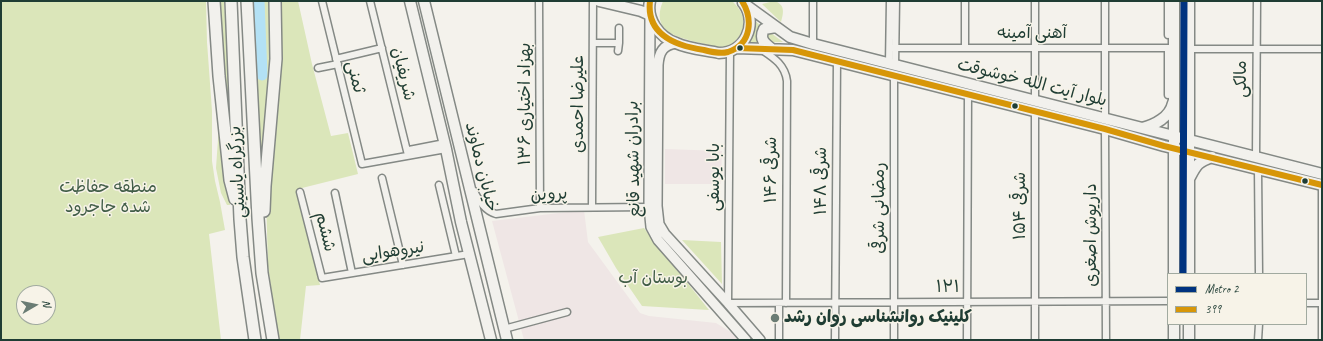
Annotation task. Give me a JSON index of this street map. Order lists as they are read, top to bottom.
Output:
{
  "streets": {
    "highway": ["بزرگراه یاسینی"],
    "main road": ["بلوار آیت الله خوشوقت", "برادران شهید قانع", "خیابان دماوند"],
    "street": [
      "آهنی آمینه",
      "شریفیان",
      "ثمنی",
      "مالکی",
      "بهزاد اختیاری ۱۳۶",
      "علیرضا احمدی",
      "۱۴۶ شرقی",
      "بابا یوسفی",
      "۱۴۸ شرقی",
      "پروین",
      "۱۵۴ شرقی",
      "رمضانی شرقی",
      "ششم",
      "داریوش اصغری",
      "نیروهوایی",
      "۱۲۱"
    ]
  },
  "crossings": [
    ["شریفیان", "ثمنی"],
    ["مالکی", "بلوار آیت الله خوشوقت"],
    ["بلوار آیت الله خوشوقت", "برادران شهید قانع"],
    ["بلوار آیت الله خوشوقت", "۱۴۶ شرقی"],
    ["بلوار آیت الله خوشوقت", "بابا یوسفی"],
    ["بلوار آیت الله خوشوقت", "۱۴۸ شرقی"],
    ["بلوار آیت الله خوشوقت", "۱۵۴ شرقی"],
    ["بلوار آیت الله خوشوقت", "رمضانی شرقی"],
    ["بلوار آیت الله خوشوقت", "داریوش اصغری"],
    ["بهزاد اختیاری ۱۳۶", "پروین"],
    ["علیرضا احمدی", "پروین"],
    ["برادران شهید قانع", "بابا یوسفی"],
    ["برادران شهید قانع", "پروین"],
    ["برادران شهید قانع", "۱۲۱"],
    ["خیابان دماوند", "پروین"],
    ["خیابان دماوند", "نیروهوایی"],
    ["۱۴۶ شرقی", "۱۲۱"],
    ["بابا یوسفی", "۱۲۱"],
    ["۱۴۸ شرقی", "۱۲۱"],
    ["۱۵۴ شرقی", "۱۲۱"],
    ["رمضانی شرقی", "۱۲۱"],
    ["ششم", "نیروهوایی"],
    ["داریوش اصغری", "۱۲۱"]
  ],
  "parks": ["منطقه حفاظت شده جاجرود", "بوستان آب"],
  "places": ["کلینیک روانشناسی روان رشد"],
  "lines": ["metro line 2", "transit line 399"],
  "legend": ["Metro 2", "399"],
  "north": "right"
}
